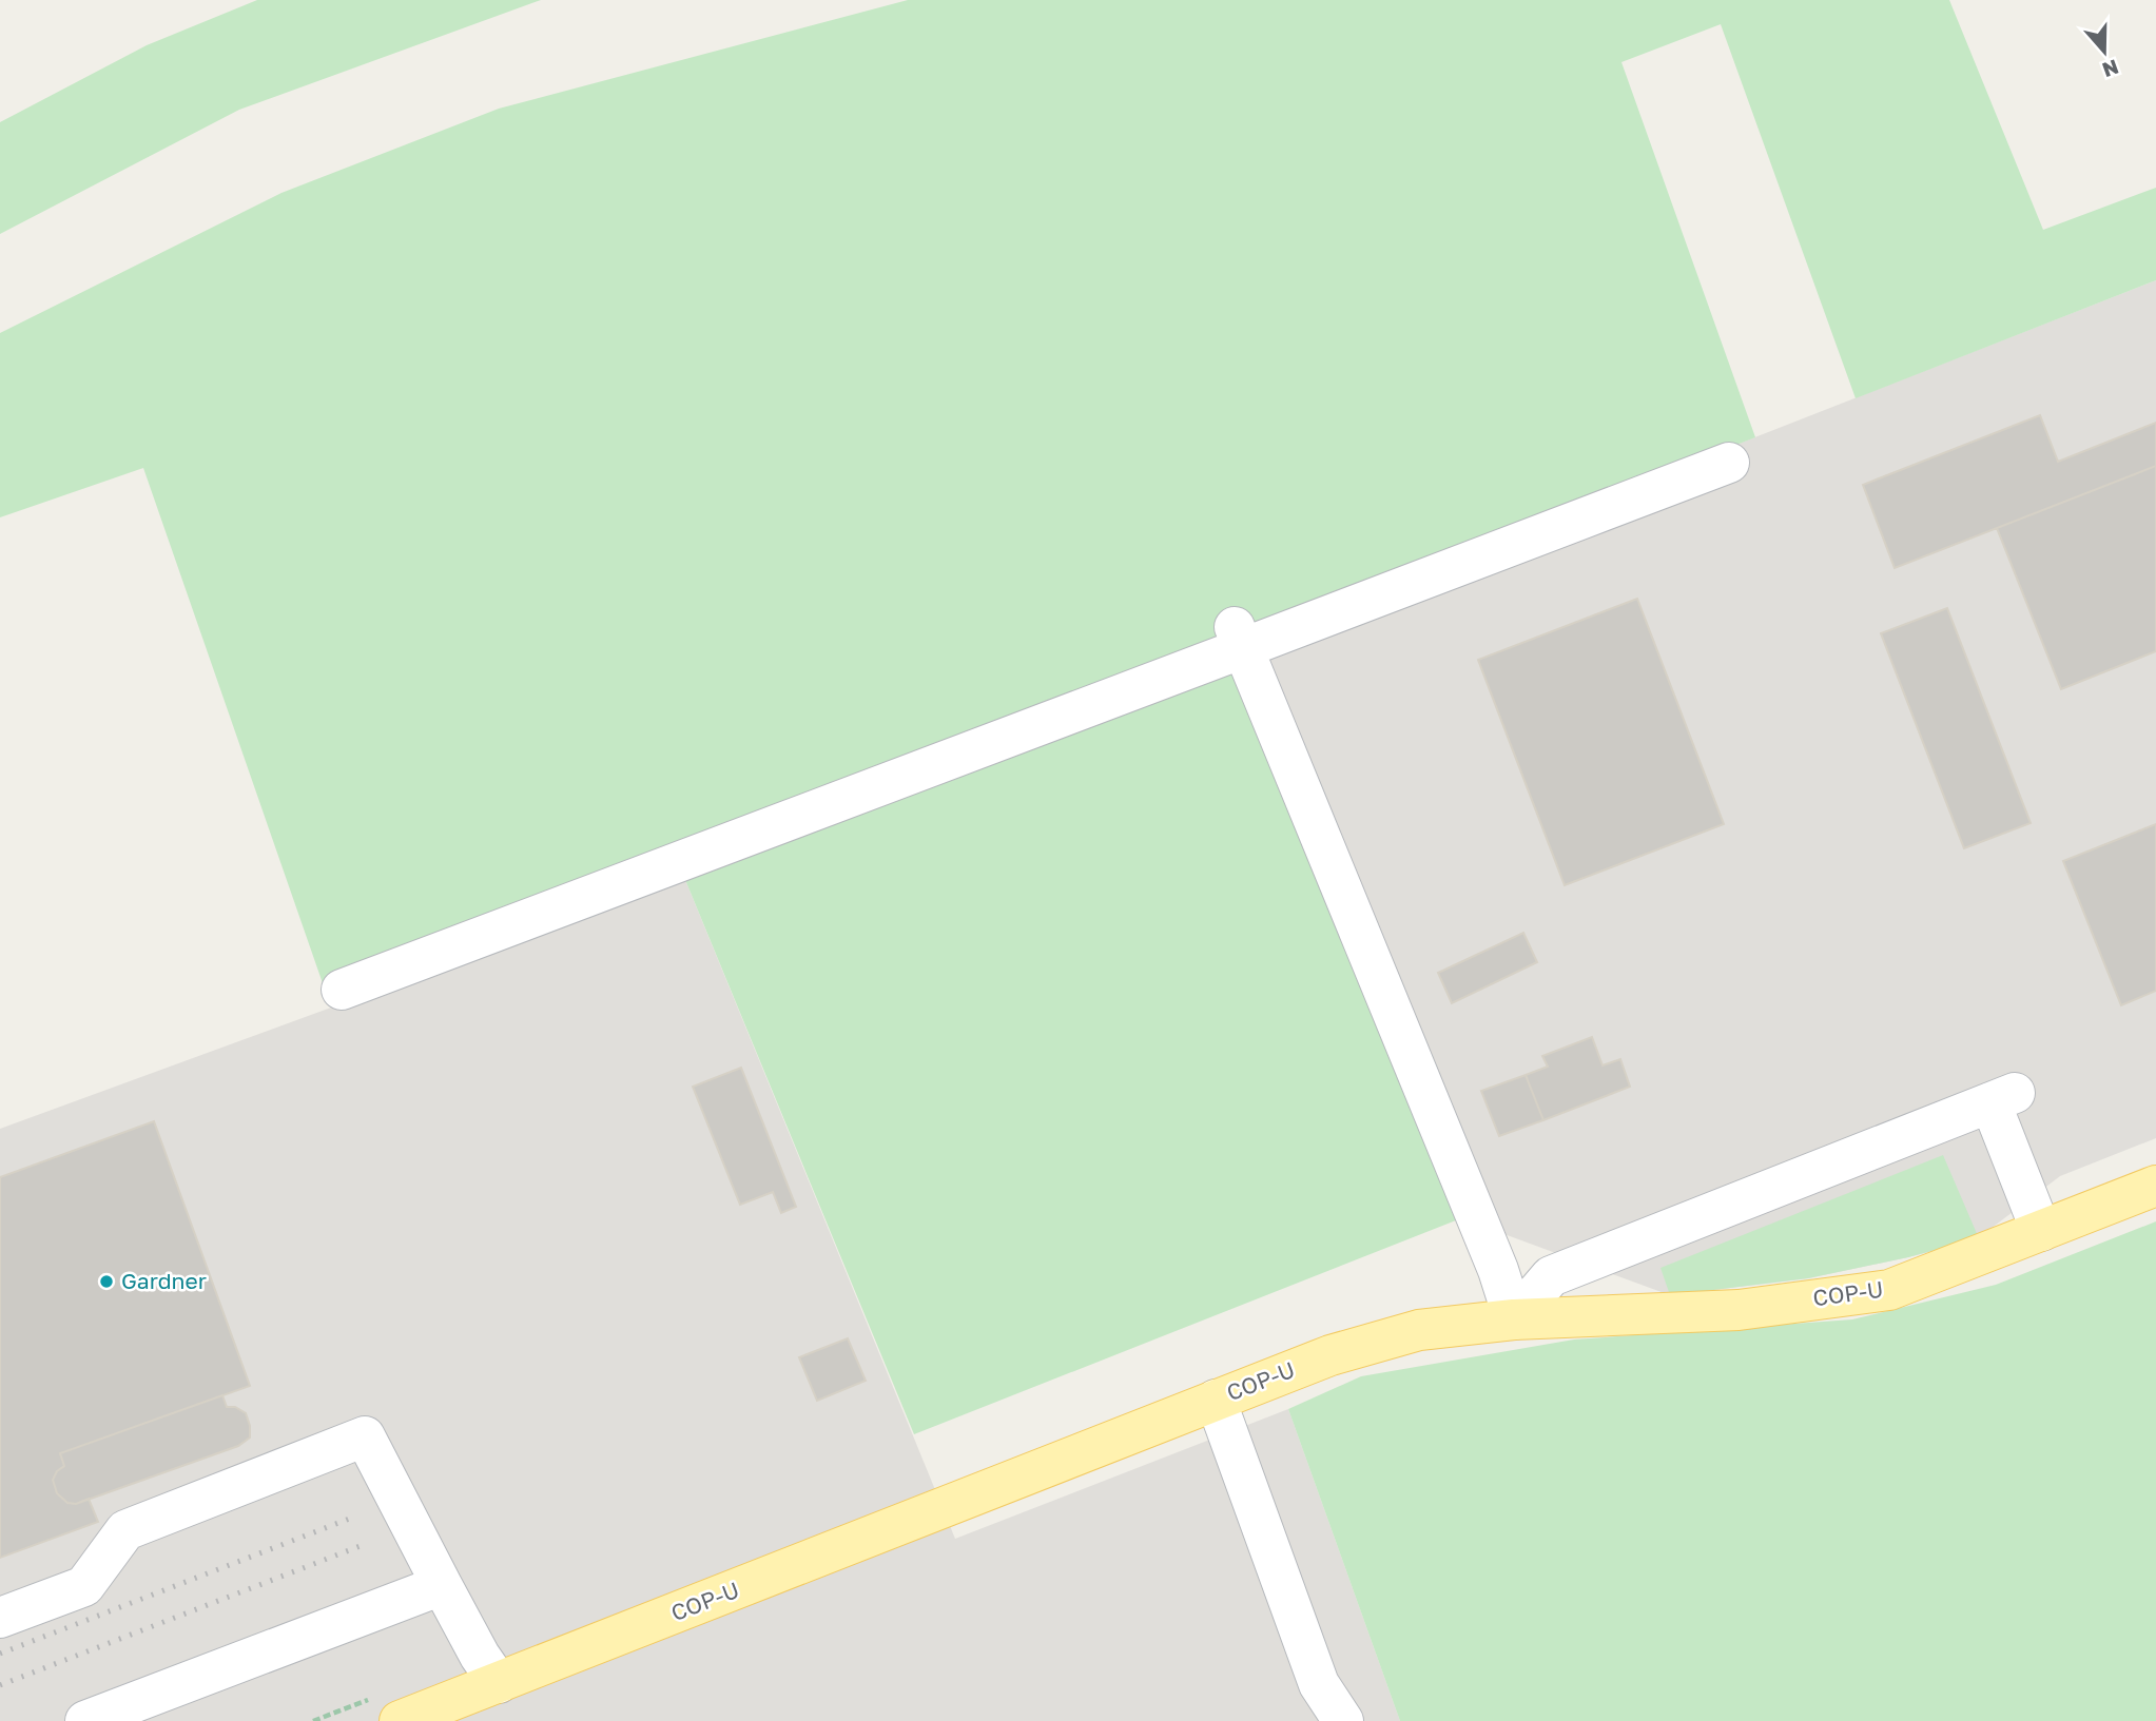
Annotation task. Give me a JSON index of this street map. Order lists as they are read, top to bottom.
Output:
{
  "streets": {
    "main road": ["COP-U"]
  },
  "places": ["Gardner"],
  "north": "bottom"
}
